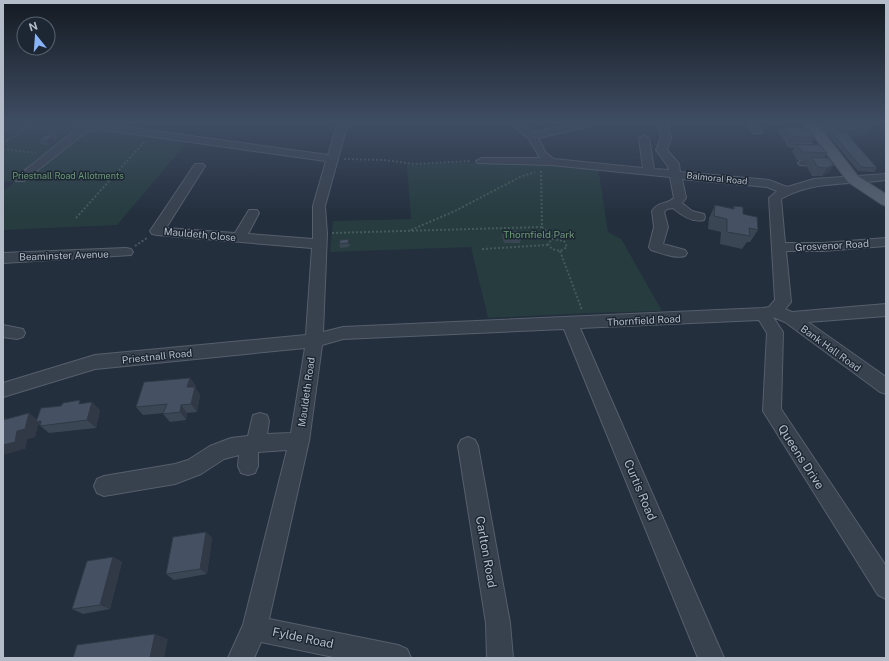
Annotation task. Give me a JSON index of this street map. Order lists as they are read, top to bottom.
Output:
{
  "streets": {
    "street": [
      "Balmoral Road",
      "Mauldeth Close",
      "Grosvenor Road",
      "Beaminster Avenue",
      "Thornfield Road",
      "Bank Hall Road",
      "Priestnall Road",
      "Mauldeth Road",
      "Queens Drive",
      "Curtis Road",
      "Carlton Road",
      "Fylde Road"
    ]
  },
  "crossings": [
    ["Mauldeth Close", "Mauldeth Road"],
    ["Thornfield Road", "Bank Hall Road"],
    ["Thornfield Road", "Priestnall Road"],
    ["Thornfield Road", "Mauldeth Road"],
    ["Thornfield Road", "Queens Drive"],
    ["Thornfield Road", "Curtis Road"],
    ["Bank Hall Road", "Queens Drive"],
    ["Priestnall Road", "Mauldeth Road"],
    ["Mauldeth Road", "Fylde Road"]
  ],
  "parks": ["Priestnall Road Allotments", "Thornfield Park"],
  "north": "top"
}
